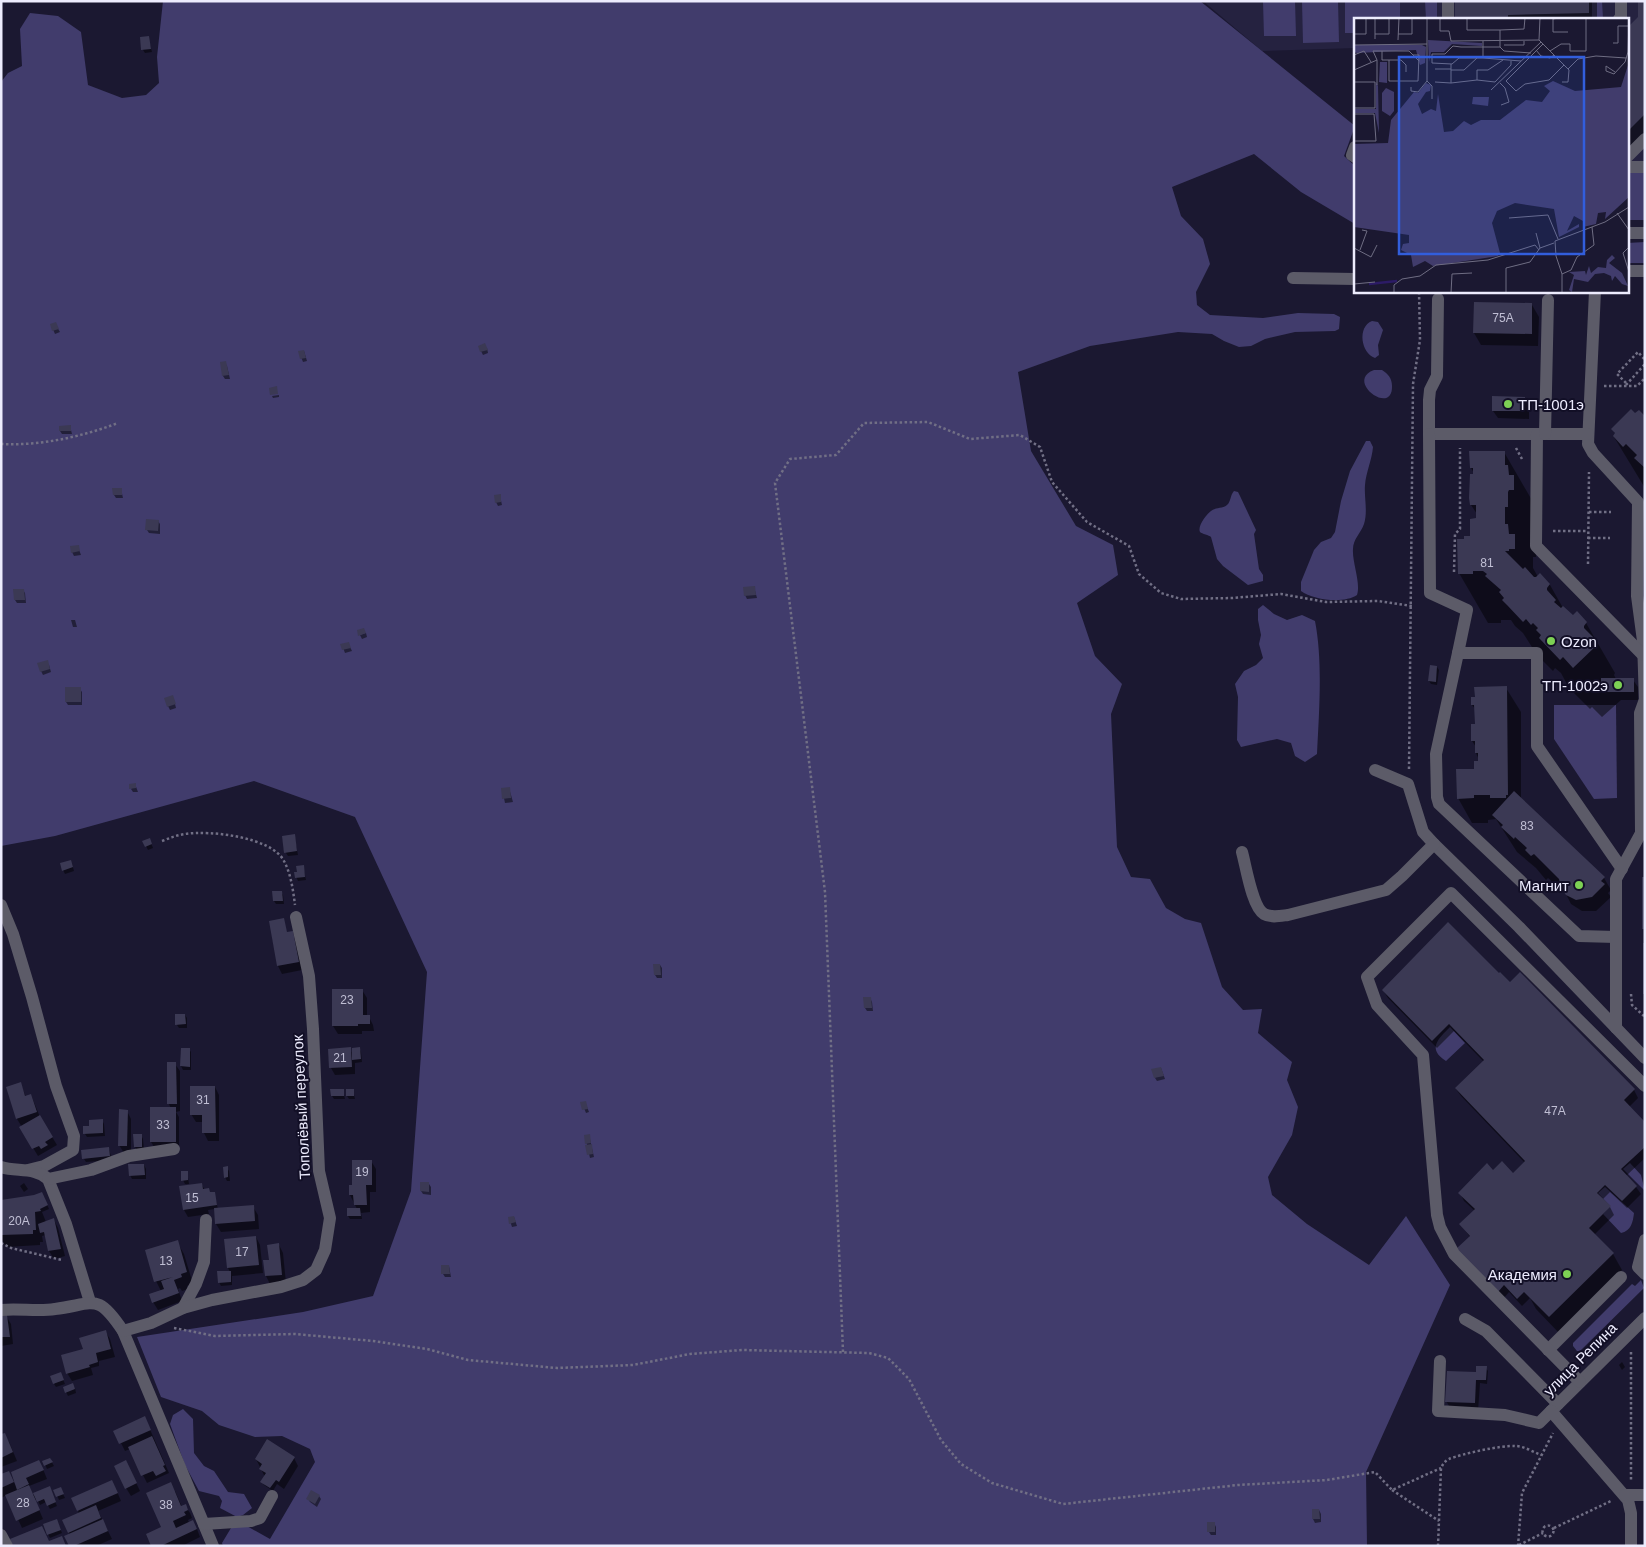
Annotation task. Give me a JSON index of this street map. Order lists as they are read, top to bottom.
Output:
{
  "streets": {
    "street": ["Тополёвый переулок", "улица Репина"]
  },
  "places": [
    "ТП-1001э",
    "Ozon",
    "ТП-1002э",
    "Магнит",
    "Академия"
  ],
  "house_numbers": [
    "75А",
    "81",
    "83",
    "23",
    "21",
    "31",
    "47А",
    "33",
    "19",
    "15",
    "20А",
    "17",
    "13",
    "28",
    "38"
  ]
}
